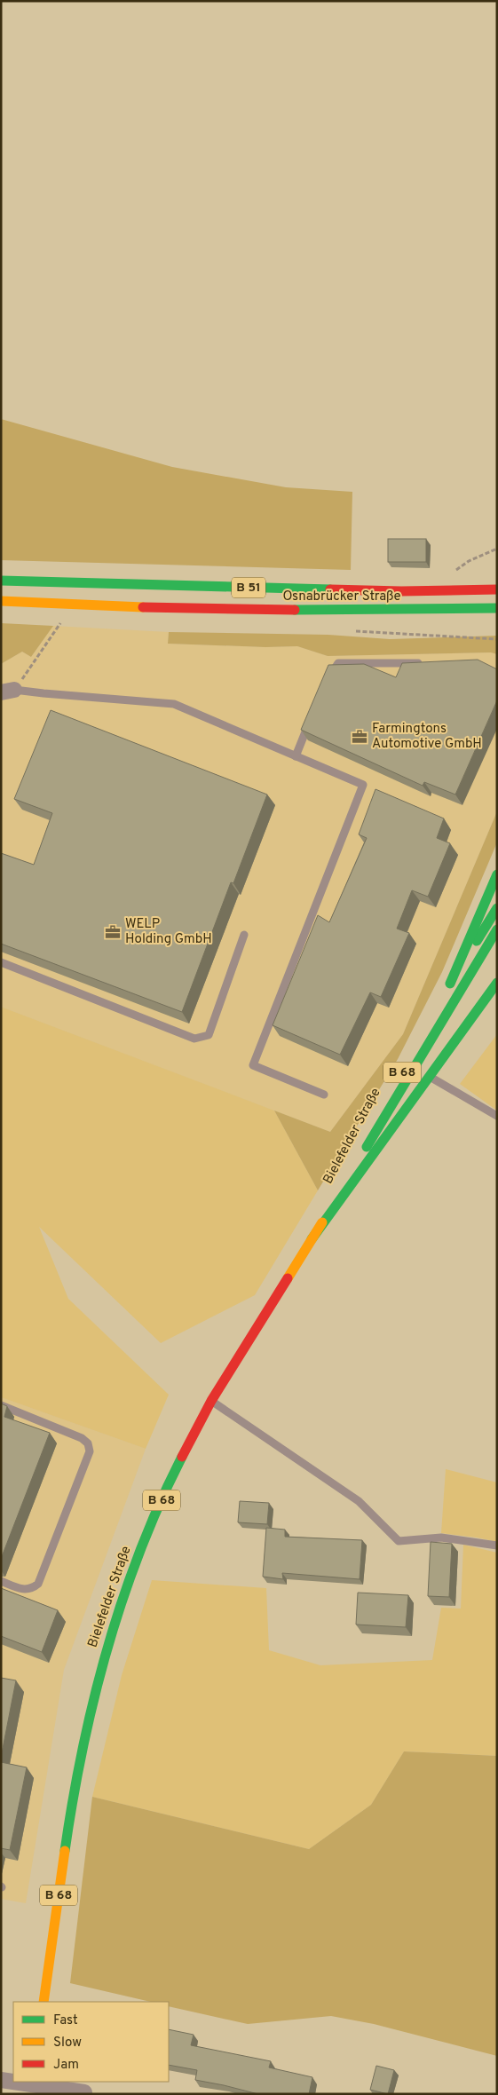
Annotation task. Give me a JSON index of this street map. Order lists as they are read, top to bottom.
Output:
{
  "streets": {
    "main road": [
      "B 51",
      "Osnabrücker Straße",
      "B 68",
      "Bielefelder Straße"
    ]
  },
  "crossings": [
    ["B 68", "Bielefelder Straße"]
  ],
  "places": {
    "office": ["Farmingtons Automotive GmbH", "WELP Holding GmbH"]
  },
  "legend": ["Fast", "Slow", "Jam"]
}
